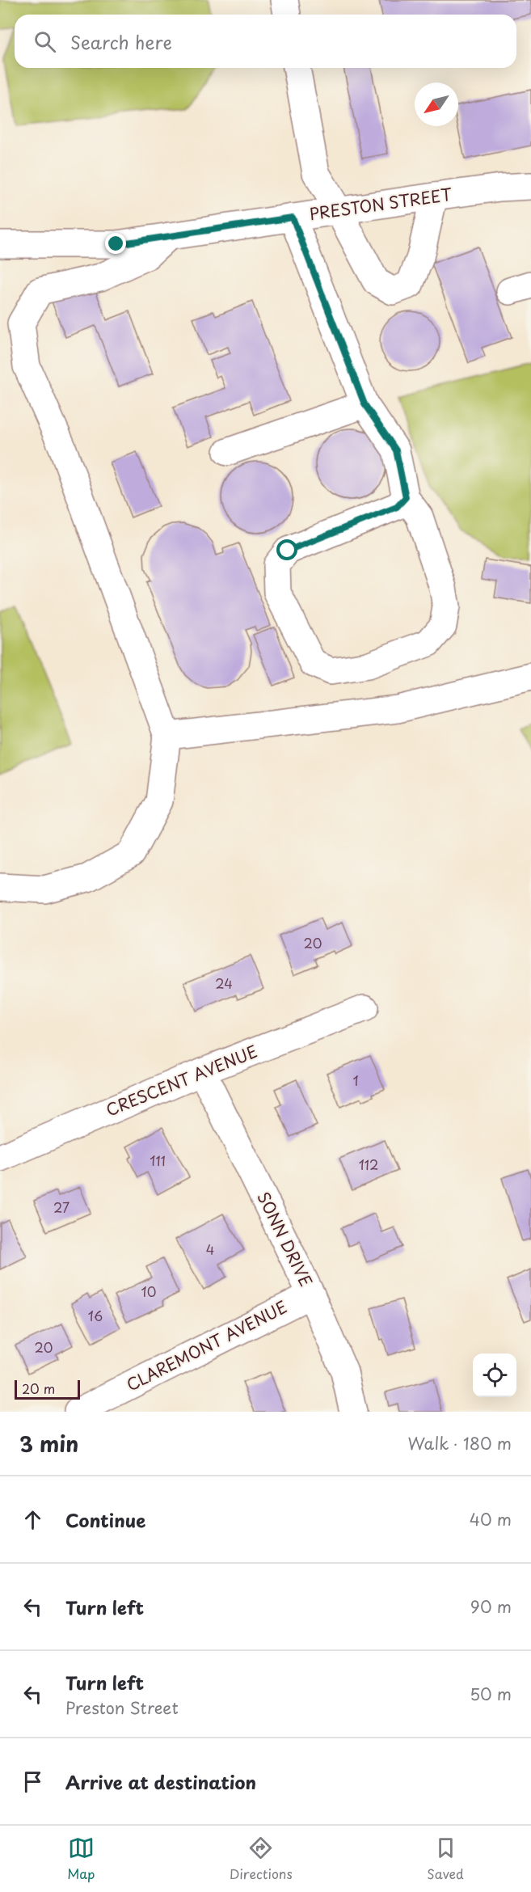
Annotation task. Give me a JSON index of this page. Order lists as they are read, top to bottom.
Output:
{
  "streets": {
    "street": [
      "PRESTON STREET",
      "CRESCENT AVENUE",
      "SONN DRIVE",
      "CLAREMONT AVENUE"
    ]
  },
  "crossings": [
    ["CRESCENT AVENUE", "SONN DRIVE"],
    ["SONN DRIVE", "CLAREMONT AVENUE"]
  ],
  "house_numbers": [
    "20",
    "24",
    "1",
    "111",
    "112",
    "27",
    "4",
    "10",
    "16",
    "20"
  ],
  "scale_bar": "20 m",
  "north": "bottom left",
  "page": {
    "search": "Search here",
    "scale": "20 m",
    "heading": ["3 min", "Walk · 180 m"],
    "list": [
      ["Continue", "40 m"],
      ["Turn left", "90 m"],
      ["Turn left", "Preston Street", "50 m"],
      "Arrive at destination"
    ],
    "nav": ["Map", "Directions", "Saved"]
  }
}
